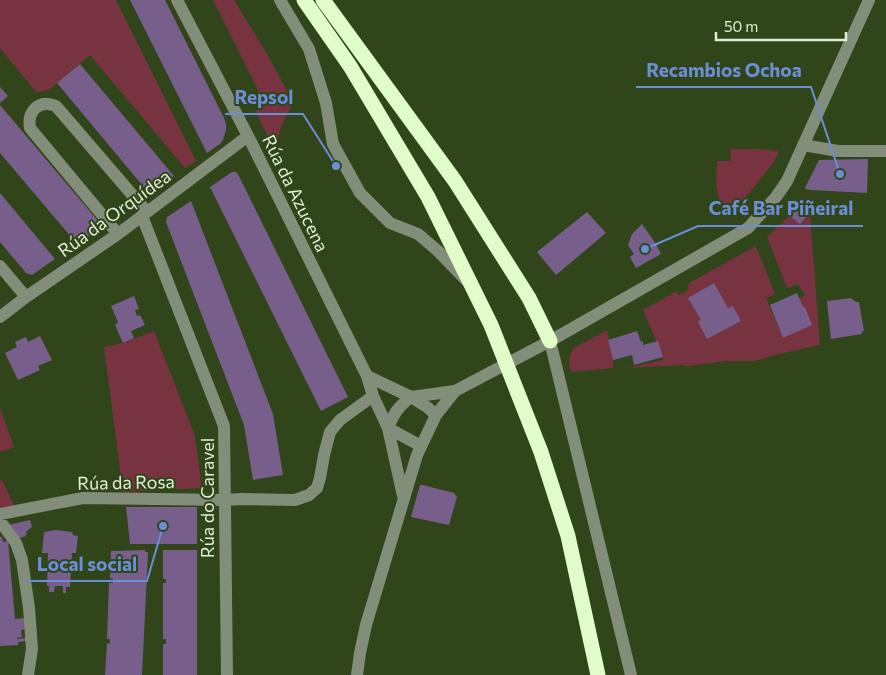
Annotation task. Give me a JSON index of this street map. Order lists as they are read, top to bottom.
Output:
{
  "streets": {
    "street": [
      "Rúa da Azucena",
      "Rúa da Orquídea",
      "Rúa da Rosa",
      "Rúa do Caravel"
    ]
  },
  "crossings": [
    ["Rúa da Azucena", "Rúa da Orquídea"],
    ["Rúa da Azucena", "Rúa da Rosa"],
    ["Rúa da Orquídea", "Rúa do Caravel"],
    ["Rúa da Rosa", "Rúa do Caravel"]
  ],
  "places": [
    "Repsol",
    "Recambios Ochoa",
    "Café Bar Piñeiral",
    "Local social"
  ],
  "scale_bar": "50 m"
}
